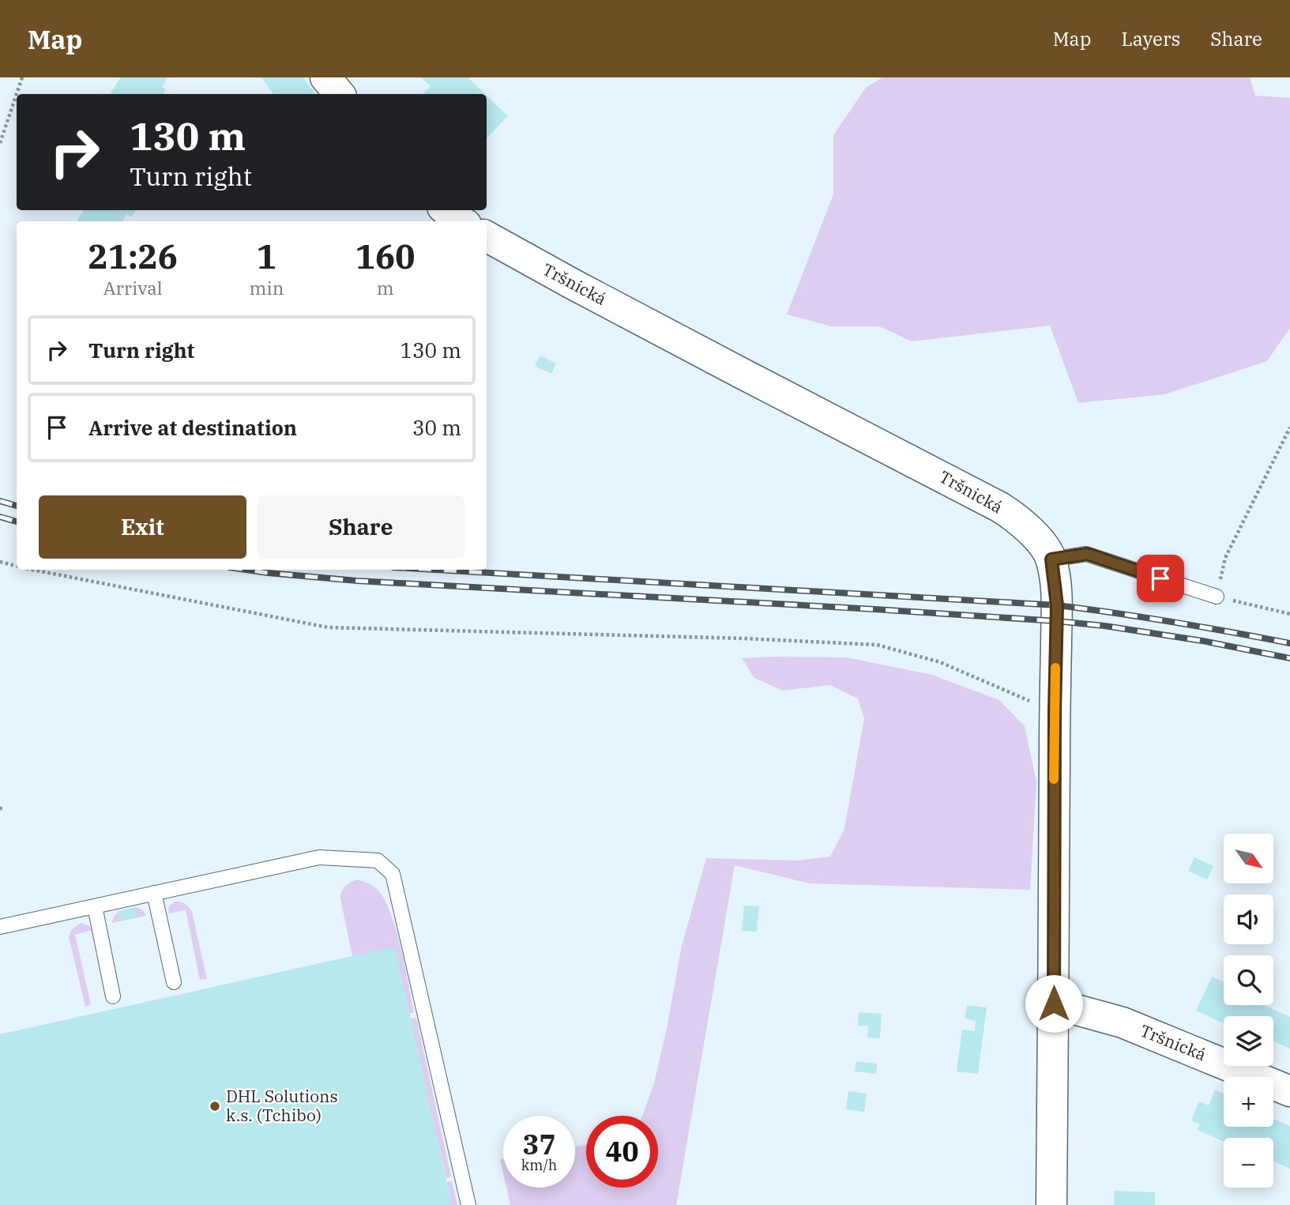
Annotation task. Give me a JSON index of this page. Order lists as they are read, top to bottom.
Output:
{
  "streets": {
    "street": ["Tršnická"]
  },
  "places": ["DHL Solutions k.s. (Tchibo)"],
  "north": "bottom right",
  "page": {
    "header": "Map",
    "nav": ["Map", "Layers", "Share"],
    "turn": ["130 m", "Turn right"],
    "eta": [
      "21:26",
      "Arrival",
      "1",
      "min",
      "160",
      "m"
    ],
    "list": [
      {
        "name": "Turn right",
        "value": "130 m"
      },
      {
        "name": "Arrive at destination",
        "value": "30 m"
      }
    ],
    "buttons": ["Exit", "Share"],
    "map_buttons": ["+", "−"],
    "speed": "37 km/h",
    "limit": "40"
  }
}
